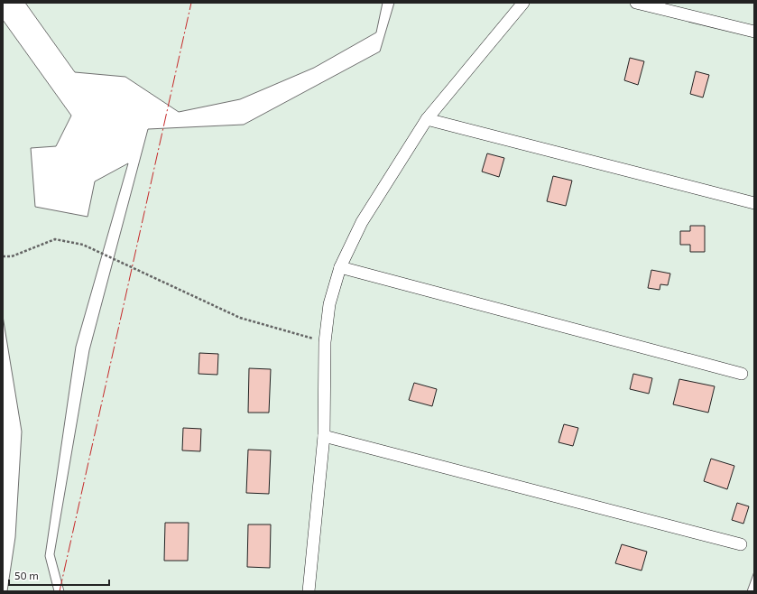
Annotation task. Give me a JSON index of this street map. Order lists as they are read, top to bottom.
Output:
{
  "scale_bar": "50 m"
}
